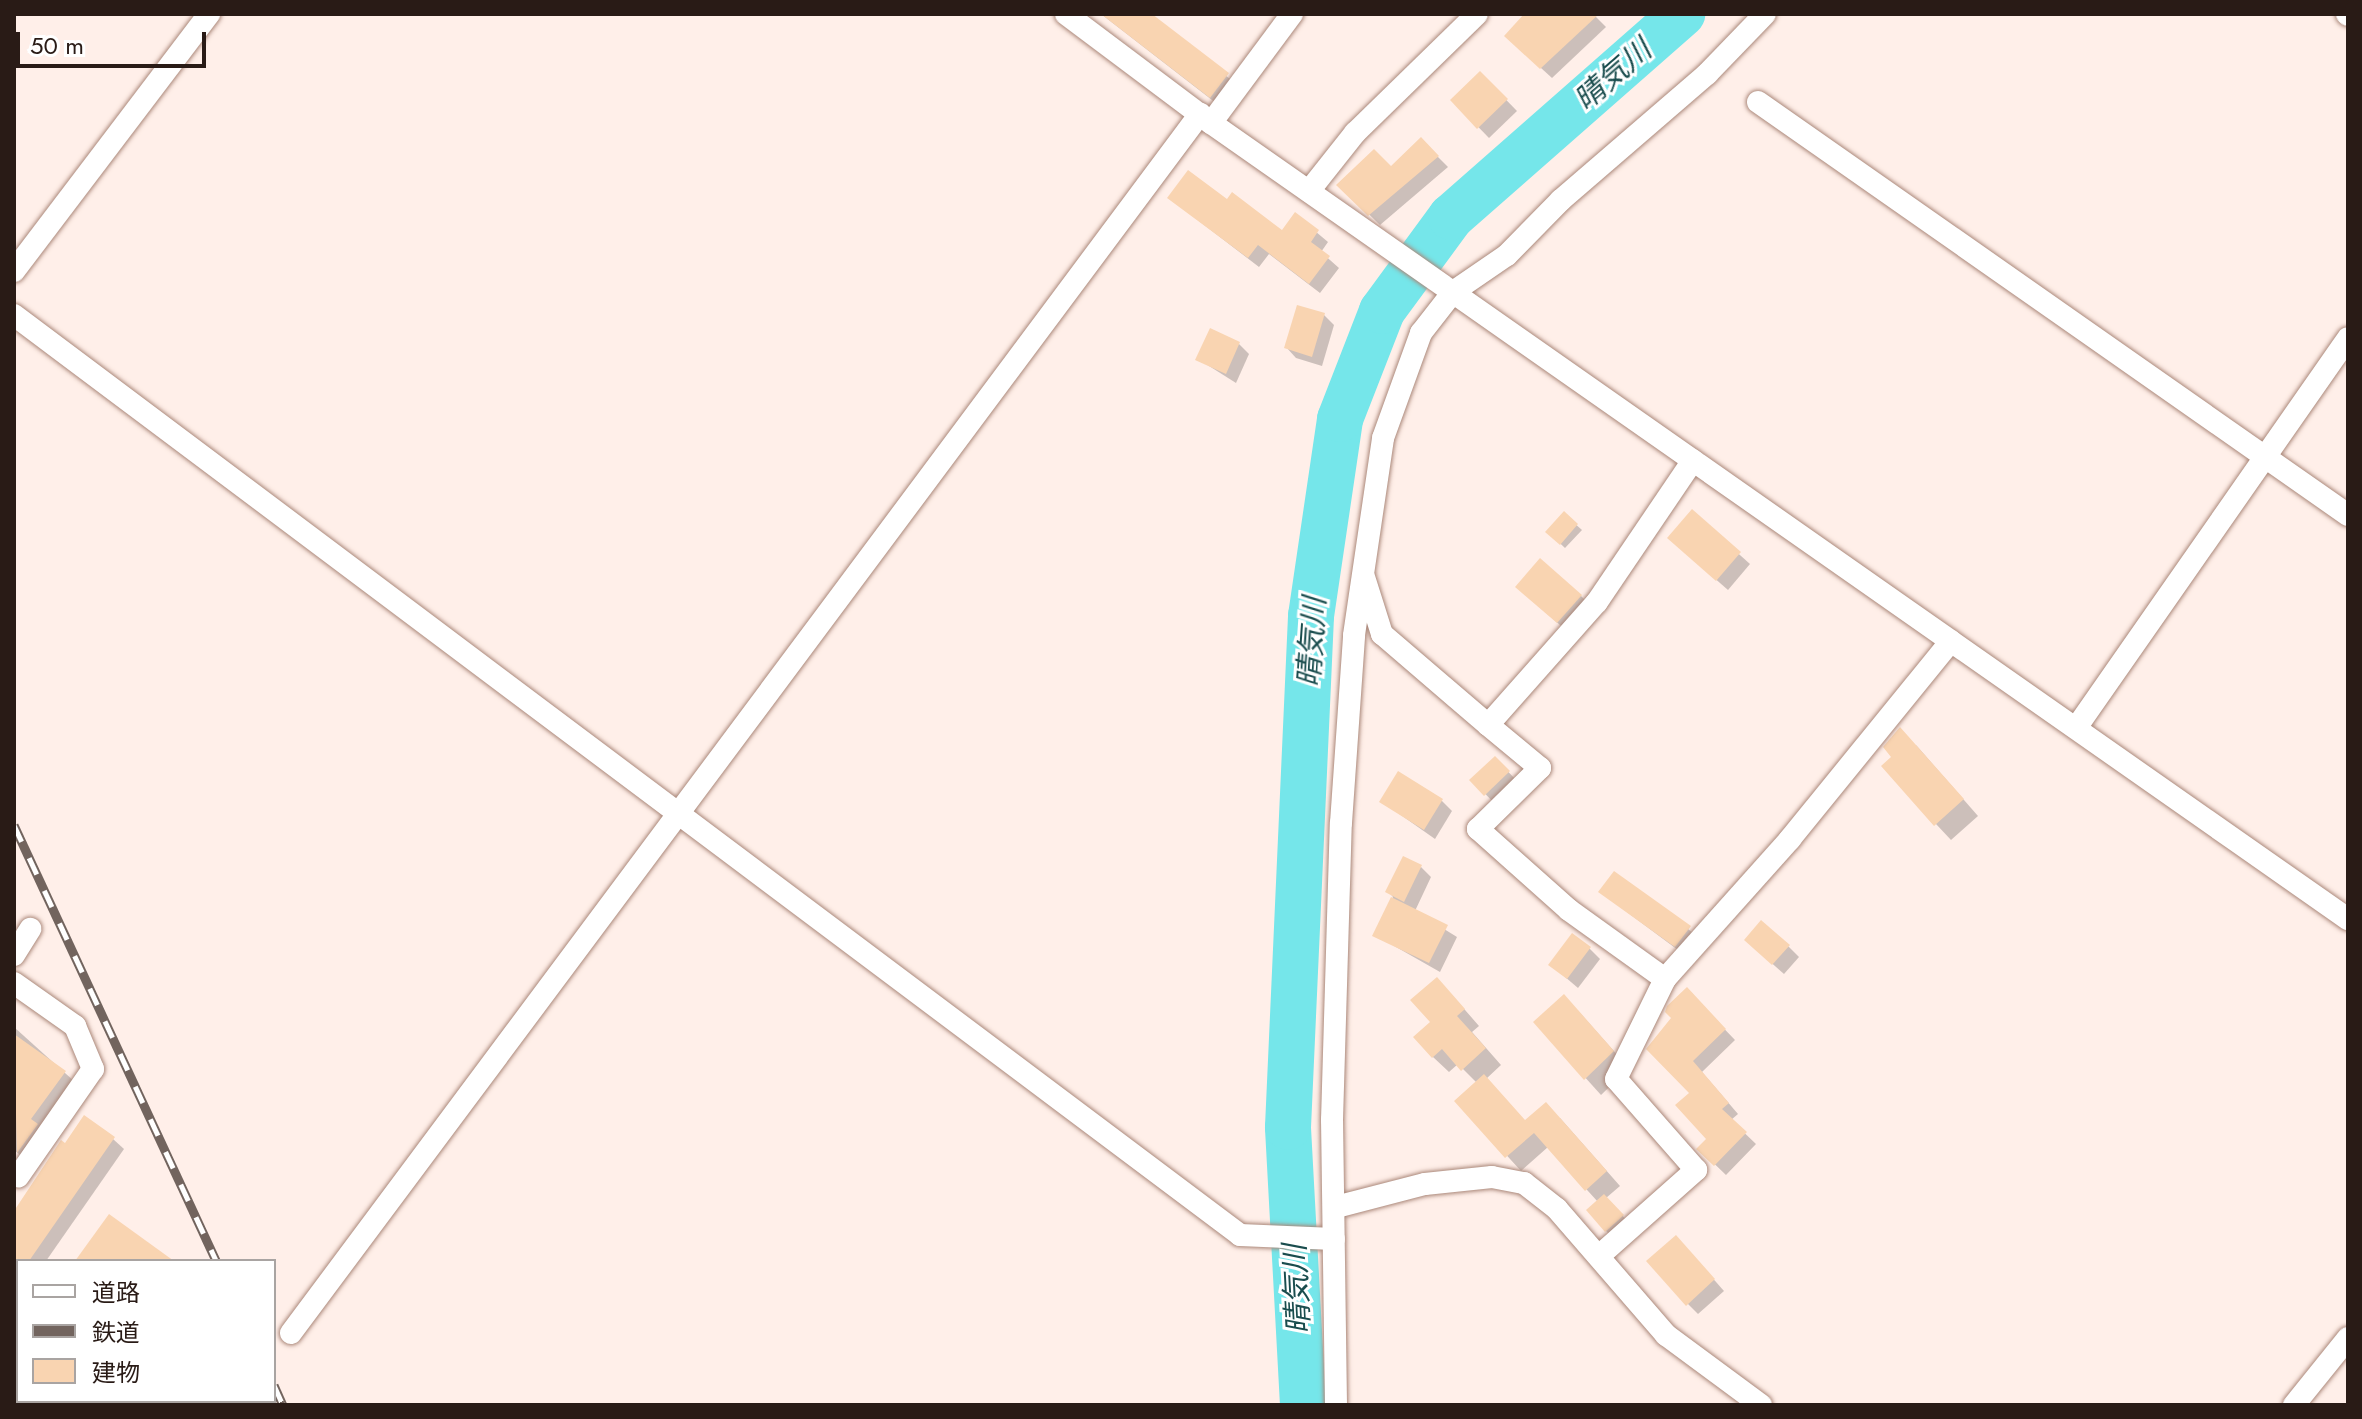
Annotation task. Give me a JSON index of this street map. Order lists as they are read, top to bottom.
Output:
{
  "water": ["晴気川"],
  "legend": ["道路", "鉄道", "建物"],
  "scale_bar": "50 m"
}
